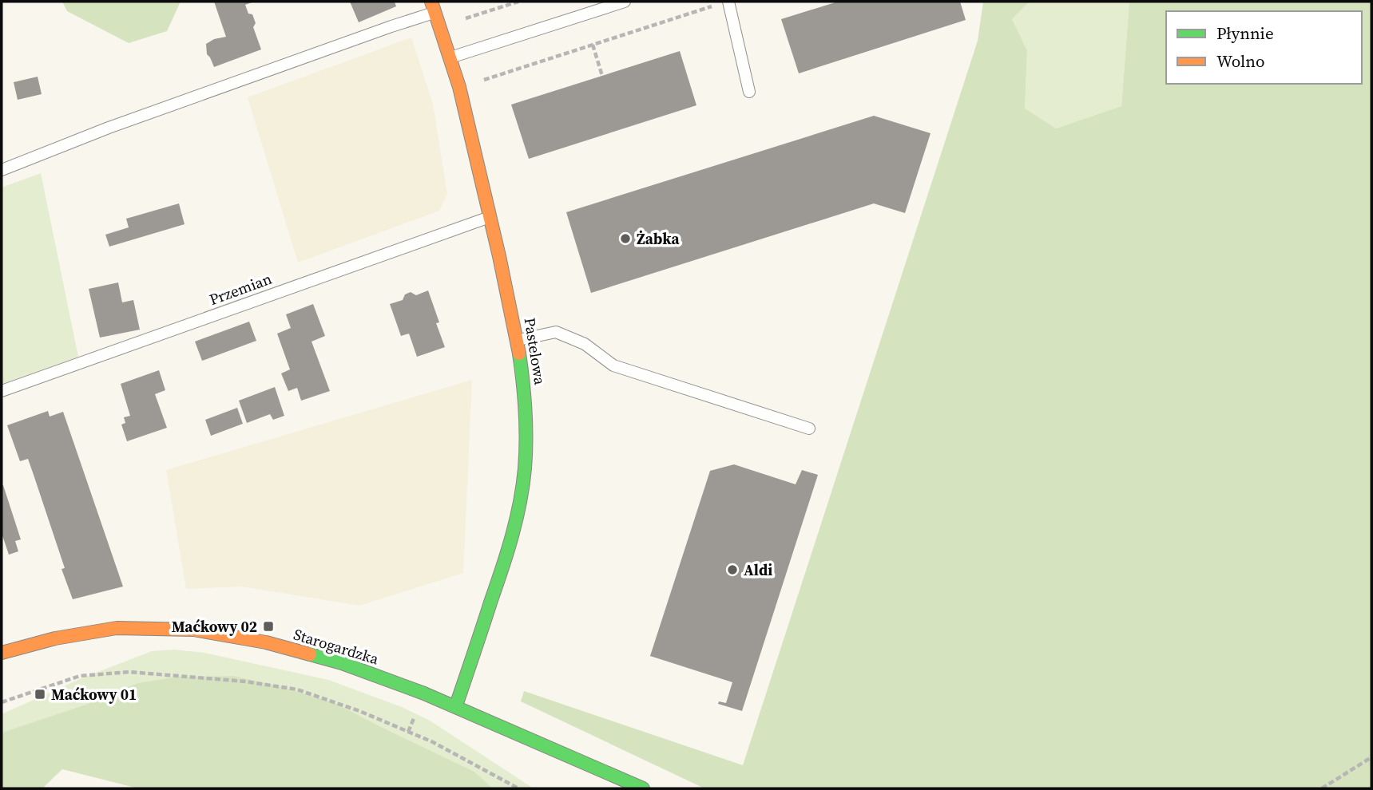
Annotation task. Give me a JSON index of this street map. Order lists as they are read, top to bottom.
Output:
{
  "streets": {
    "street": ["Pastelowa", "Starogardzka"],
    "lane": ["Przemian"]
  },
  "crossings": [
    ["Przemian", "Pastelowa"],
    ["Pastelowa", "Starogardzka"]
  ],
  "places": {
    "other": ["Żabka", "Aldi"],
    "transit": ["Maćkowy 02", "Maćkowy 01"]
  },
  "legend": ["Płynnie", "Wolno"]
}
